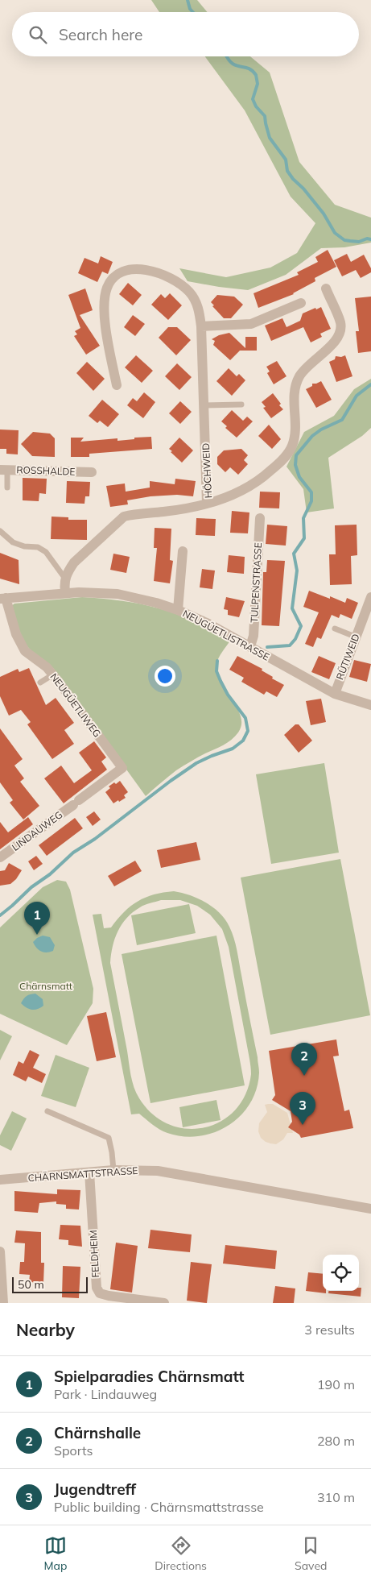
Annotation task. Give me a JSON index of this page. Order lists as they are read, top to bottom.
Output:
{
  "streets": {
    "street": [
      "ROSSHALDE",
      "HÖCHWEID",
      "TULPENSTRASSE",
      "NEUGÜETLISTRASSE",
      "RÜTIWEID",
      "NEUGÜETLIWEG",
      "LINDAUWEG",
      "CHÄRNSMATTSTRASSE",
      "FELDHEIM"
    ]
  },
  "crossings": [
    ["TULPENSTRASSE", "NEUGÜETLISTRASSE"],
    ["NEUGÜETLISTRASSE", "RÜTIWEID"],
    ["NEUGÜETLISTRASSE", "NEUGÜETLIWEG"],
    ["NEUGÜETLIWEG", "LINDAUWEG"],
    ["CHÄRNSMATTSTRASSE", "FELDHEIM"]
  ],
  "parks": ["Chärnsmatt"],
  "scale_bar": "50 m",
  "page": {
    "search": "Search here",
    "pins": ["1", "2", "3"],
    "scale": "50 m",
    "heading": ["Nearby", "3 results"],
    "list": [
      {
        "mark": "1",
        "name": "Spielparadies Chärnsmatt",
        "note": "Park · Lindauweg",
        "value": "190 m"
      },
      {
        "mark": "2",
        "name": "Chärnshalle",
        "note": "Sports",
        "value": "280 m"
      },
      {
        "mark": "3",
        "name": "Jugendtreff",
        "note": "Public building · Chärnsmattstrasse",
        "value": "310 m"
      }
    ],
    "nav": ["Map", "Directions", "Saved"]
  }
}
